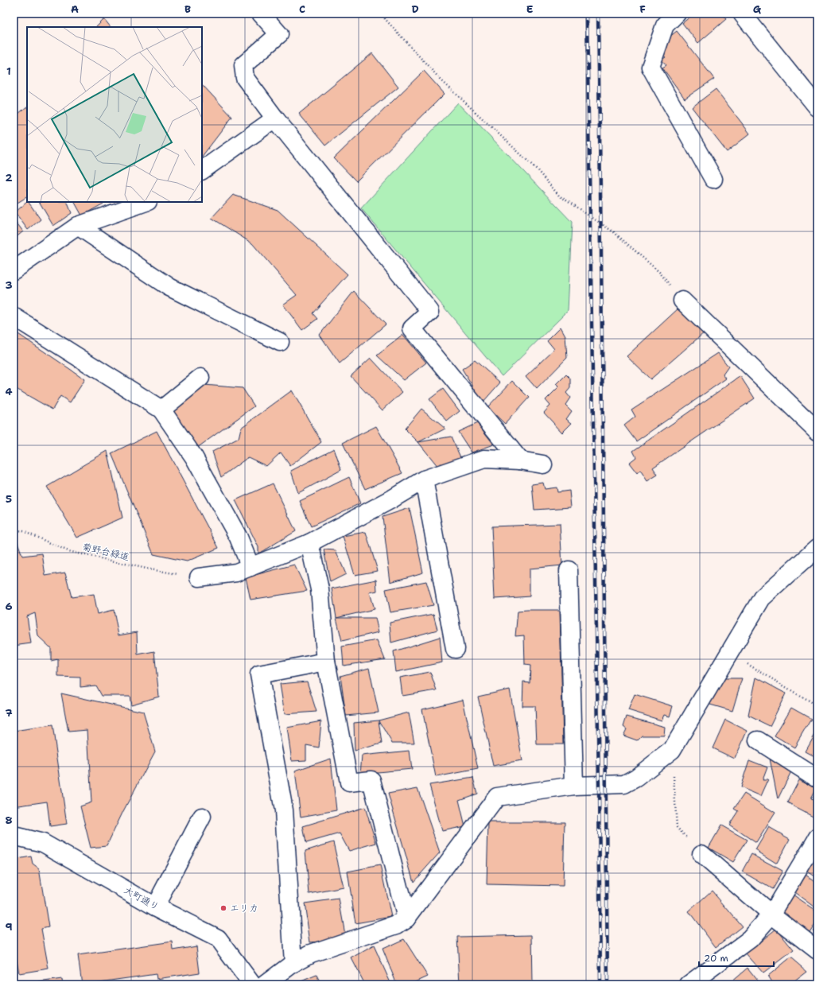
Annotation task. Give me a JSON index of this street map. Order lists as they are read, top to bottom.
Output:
{
  "streets": {
    "street": ["大町通り"],
    "path": ["菊野台緑道"]
  },
  "places": ["エリカ"],
  "scale_bar": "20 m",
  "grid": {
    "columns": [
      "A",
      "B",
      "C",
      "D",
      "E",
      "F",
      "G"
    ],
    "rows": [
      "1",
      "2",
      "3",
      "4",
      "5",
      "6",
      "7",
      "8",
      "9"
    ]
  }
}
